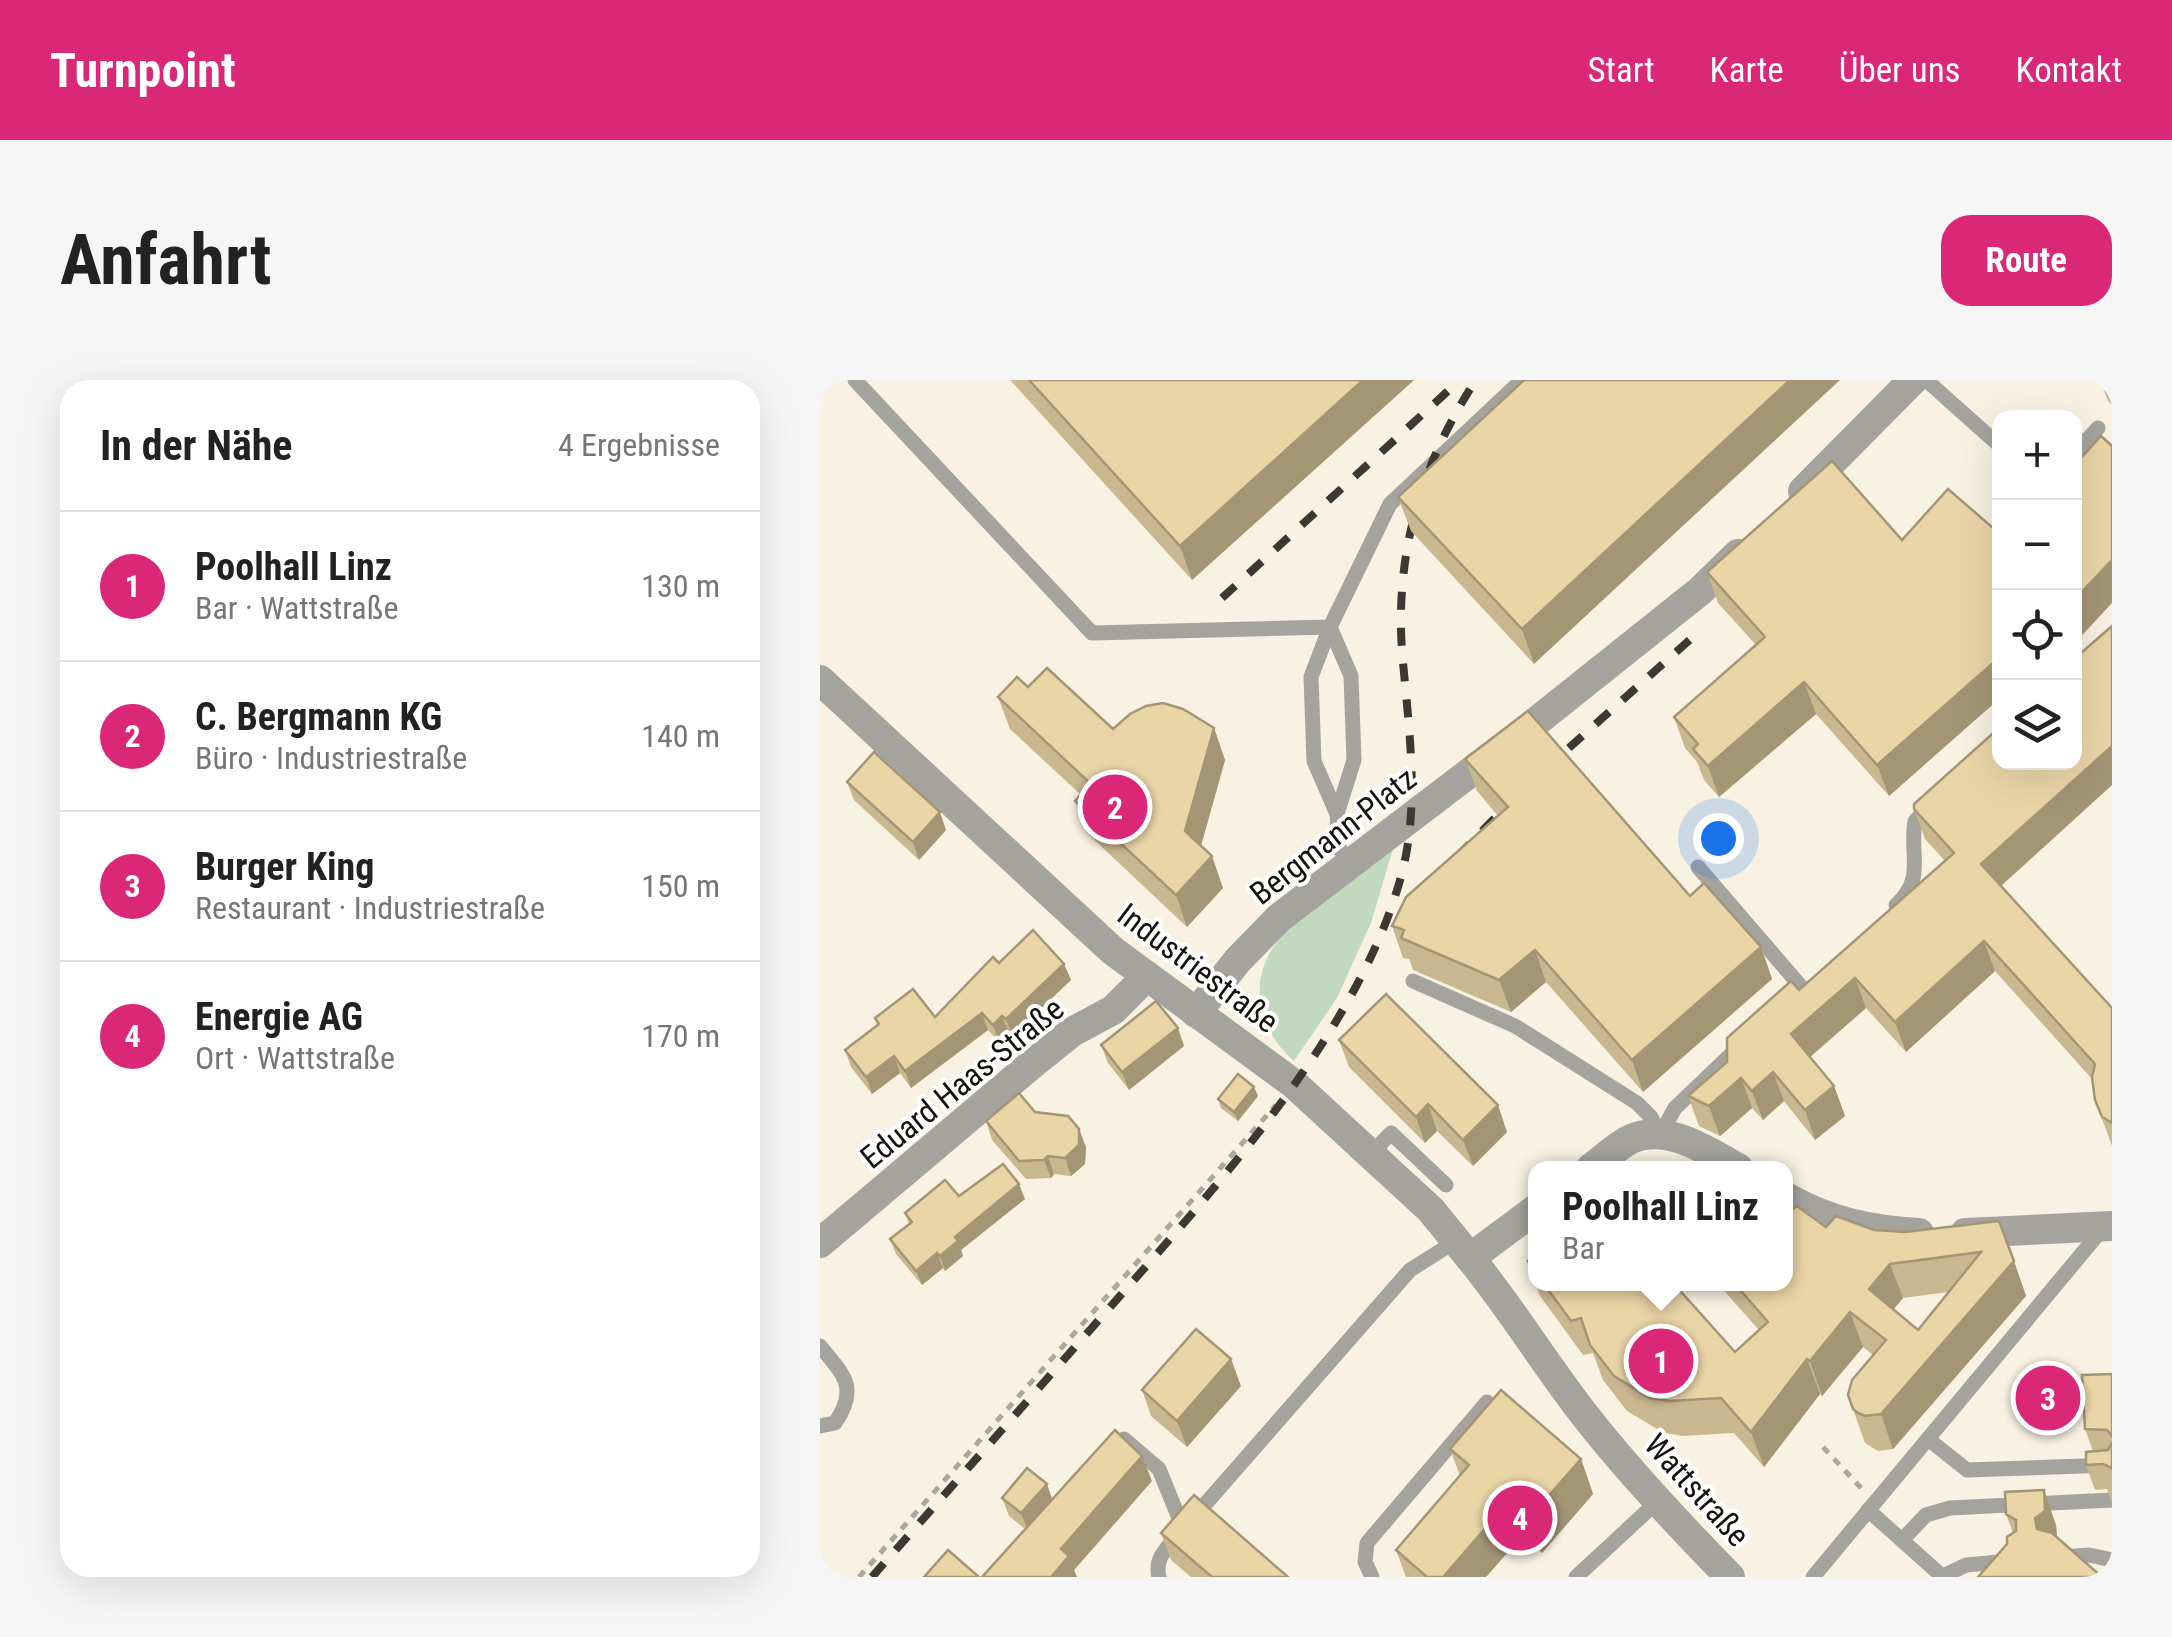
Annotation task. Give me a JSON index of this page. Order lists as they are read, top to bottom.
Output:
{
  "streets": {
    "street": [
      "Bergmann-Platz",
      "Industriestraße",
      "Eduard Haas-Straße",
      "Wattstraße"
    ]
  },
  "crossings": [
    ["Bergmann-Platz", "Industriestraße"],
    ["Industriestraße", "Eduard Haas-Straße"],
    ["Industriestraße", "Wattstraße"]
  ],
  "page": {
    "header": "Turnpoint",
    "nav": [
      "Start",
      "Karte",
      "Über uns",
      "Kontakt"
    ],
    "buttons": "Route",
    "title": "Anfahrt",
    "heading": ["In der Nähe", "4 Ergebnisse"],
    "map_buttons": ["+", "−"],
    "list": [
      {
        "mark": "1",
        "name": "Poolhall Linz",
        "note": "Bar · Wattstraße",
        "value": "130 m"
      },
      {
        "mark": "2",
        "name": "C. Bergmann KG",
        "note": "Büro · Industriestraße",
        "value": "140 m"
      },
      {
        "mark": "3",
        "name": "Burger King",
        "note": "Restaurant · Industriestraße",
        "value": "150 m"
      },
      {
        "mark": "4",
        "name": "Energie AG",
        "note": "Ort · Wattstraße",
        "value": "170 m"
      }
    ],
    "pins": [
      "2",
      "1",
      "3",
      "4"
    ],
    "popup": ["Poolhall Linz", "Bar"]
  }
}
